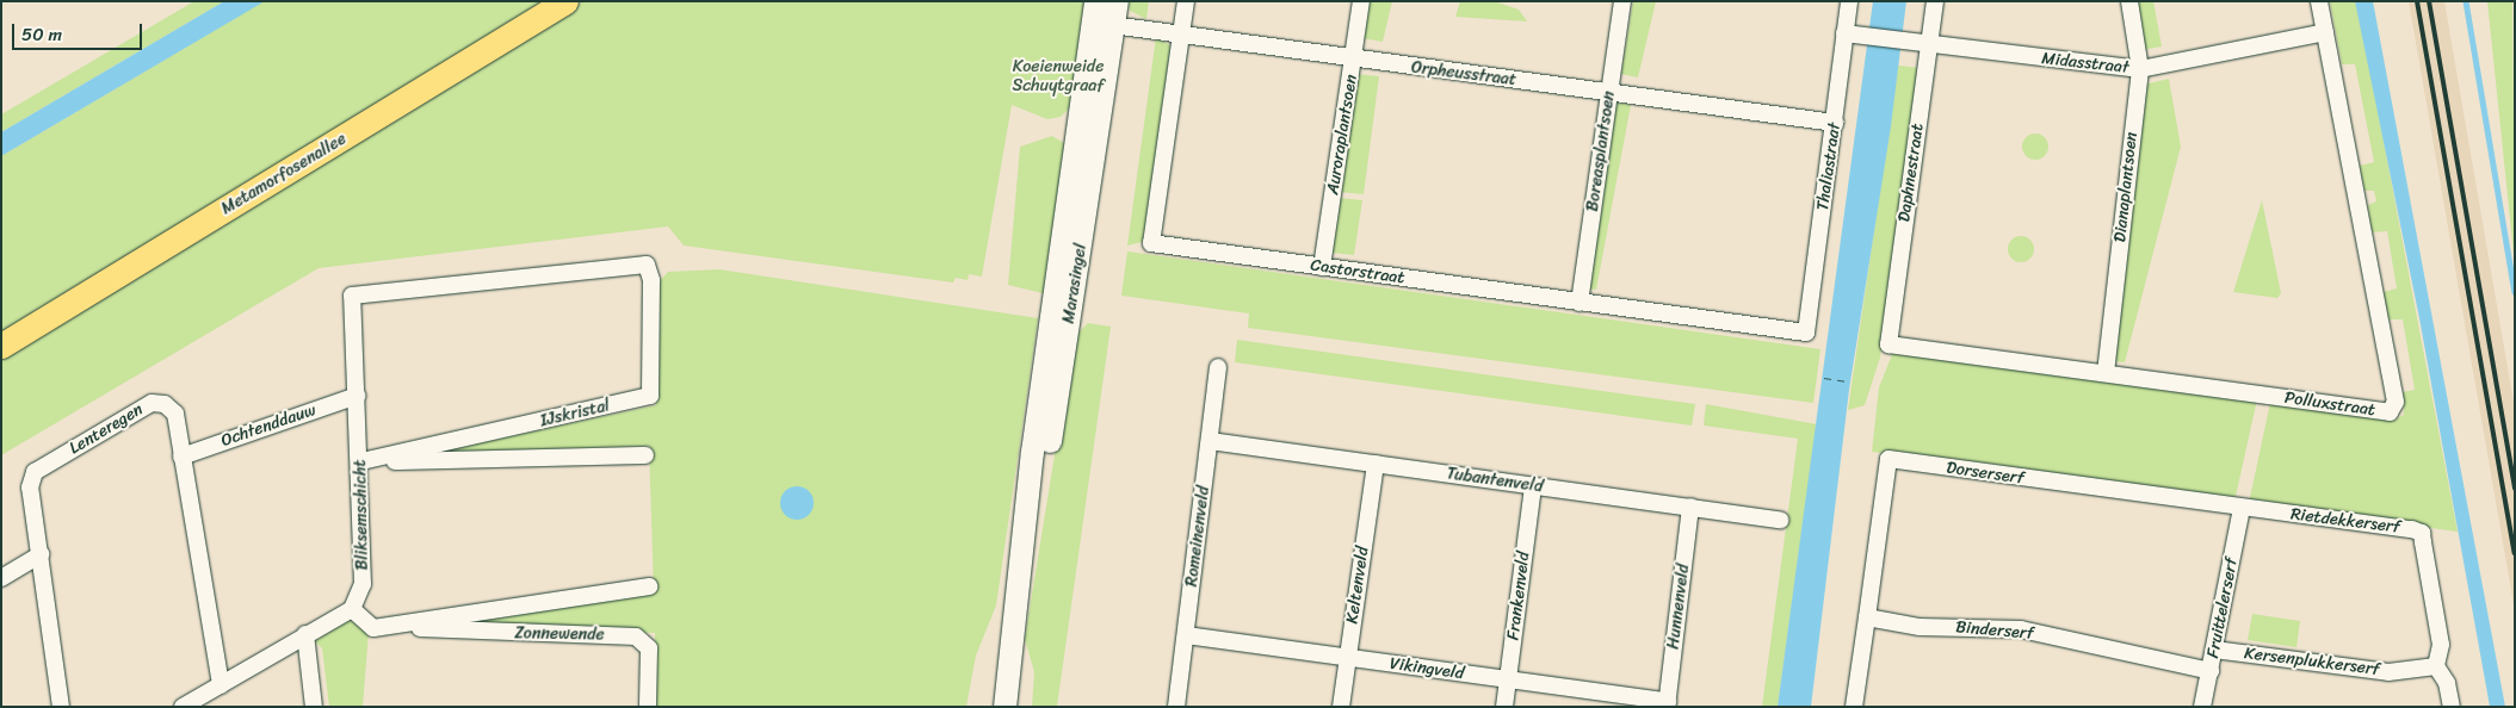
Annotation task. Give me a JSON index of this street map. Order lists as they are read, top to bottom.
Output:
{
  "streets": {
    "main road": ["Metamorfosenallee"],
    "street": [
      "Midasstraat",
      "Orpheusstraat",
      "Auroraplantsoen",
      "Boreasplantsoen",
      "Thaliastraat",
      "Daphnestraat",
      "Dianaplantsoen",
      "Castorstraat",
      "Marasingel",
      "Polluxstraat",
      "IJskristal",
      "Ochtenddauw",
      "Lenteregen",
      "Dorserserf",
      "Tubantenveld",
      "Bliksemschicht",
      "Rietdekkerserf",
      "Romeinenveld",
      "Keltenveld",
      "Frankenveld",
      "Hunnenveld",
      "Fruittelerserf",
      "Binderserf",
      "Zonnewende",
      "Kersenplukkerserf",
      "Vikingveld"
    ]
  },
  "crossings": [
    ["Midasstraat", "Thaliastraat"],
    ["Midasstraat", "Daphnestraat"],
    ["Midasstraat", "Dianaplantsoen"],
    ["Midasstraat", "Polluxstraat"],
    ["Orpheusstraat", "Auroraplantsoen"],
    ["Orpheusstraat", "Boreasplantsoen"],
    ["Orpheusstraat", "Thaliastraat"],
    ["Orpheusstraat", "Castorstraat"],
    ["Orpheusstraat", "Marasingel"],
    ["Auroraplantsoen", "Castorstraat"],
    ["Boreasplantsoen", "Castorstraat"],
    ["Thaliastraat", "Castorstraat"],
    ["Daphnestraat", "Polluxstraat"],
    ["Dianaplantsoen", "Polluxstraat"],
    ["IJskristal", "Bliksemschicht"],
    ["Ochtenddauw", "Lenteregen"],
    ["Ochtenddauw", "Bliksemschicht"],
    ["Dorserserf", "Rietdekkerserf"],
    ["Dorserserf", "Fruittelerserf"],
    ["Dorserserf", "Binderserf"],
    ["Tubantenveld", "Romeinenveld"],
    ["Tubantenveld", "Keltenveld"],
    ["Tubantenveld", "Frankenveld"],
    ["Tubantenveld", "Hunnenveld"],
    ["Bliksemschicht", "Zonnewende"],
    ["Rietdekkerserf", "Fruittelerserf"],
    ["Rietdekkerserf", "Kersenplukkerserf"],
    ["Romeinenveld", "Vikingveld"],
    ["Keltenveld", "Vikingveld"],
    ["Frankenveld", "Vikingveld"],
    ["Hunnenveld", "Vikingveld"],
    ["Fruittelerserf", "Binderserf"],
    ["Fruittelerserf", "Kersenplukkerserf"]
  ],
  "parks": ["Koeienweide Schuytgraaf"],
  "scale_bar": "50 m"
}
